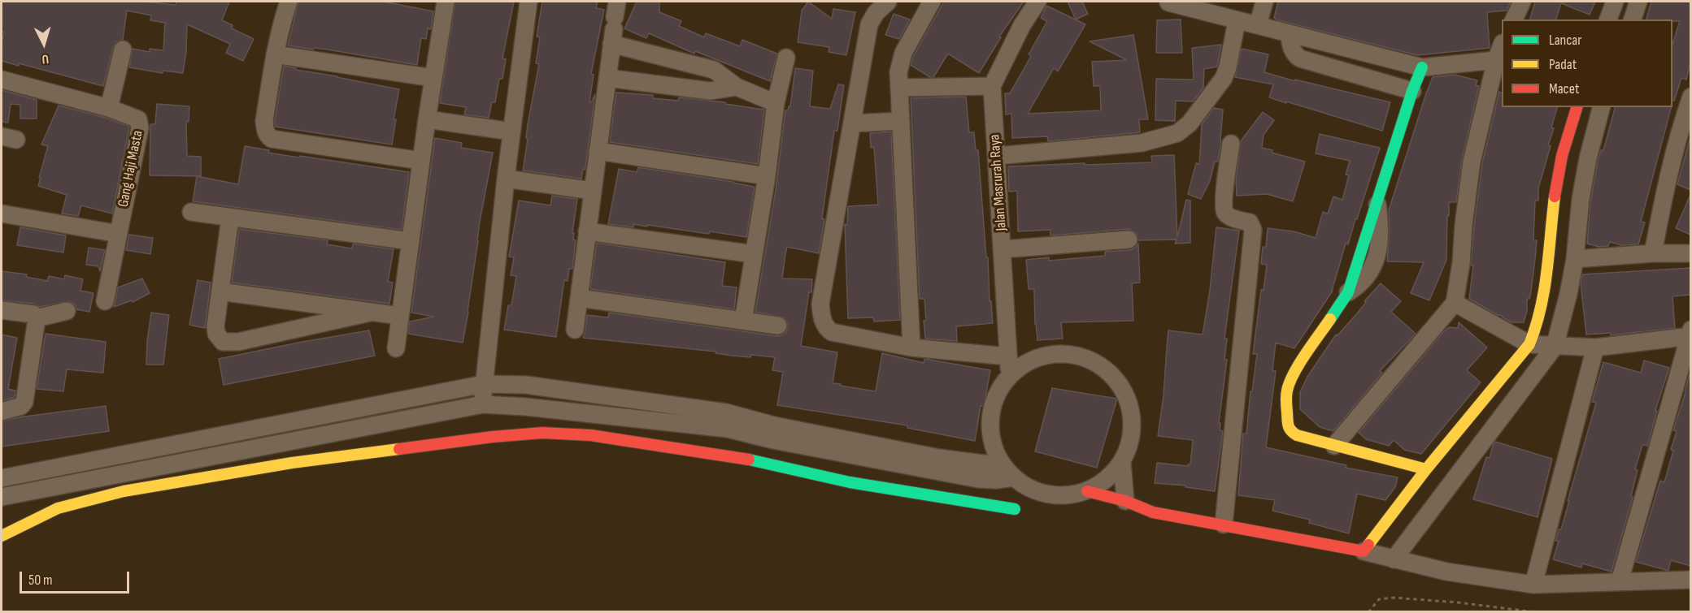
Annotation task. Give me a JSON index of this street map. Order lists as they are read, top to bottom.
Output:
{
  "streets": {
    "street": ["Gang Haji Masta", "Jalan Masrurah Raya"]
  },
  "legend": ["Lancar", "Padat", "Macet"],
  "scale_bar": "50 m",
  "north": "bottom"
}
